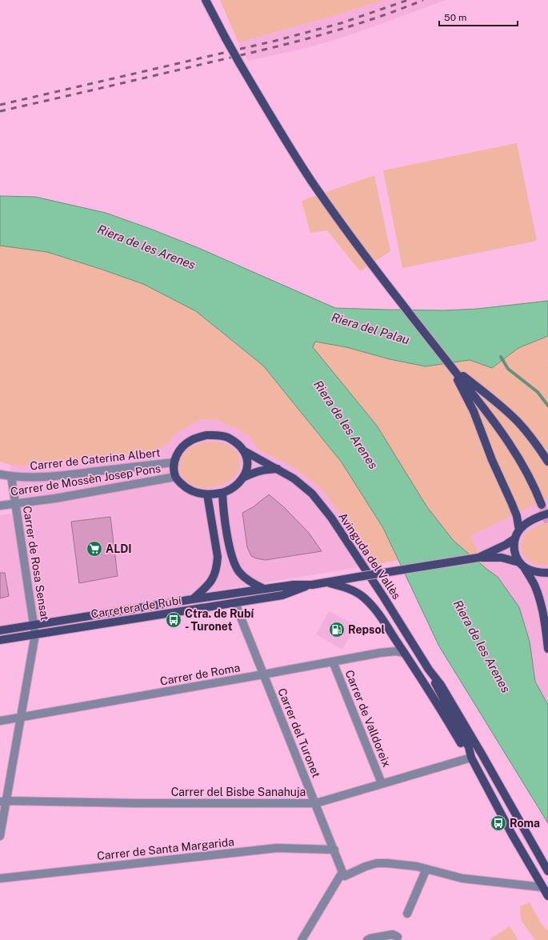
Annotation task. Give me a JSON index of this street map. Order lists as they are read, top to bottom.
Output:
{
  "streets": {
    "main road": ["Avinguda del Vallès", "Carretera de Rubí"],
    "street": [
      "Carrer de Caterina Albert",
      "Carrer de Mossèn Josep Pons",
      "Carrer de Rosa Sensat",
      "Carrer de Roma",
      "Carrer de Valldoreix",
      "Carrer del Turonet",
      "Carrer del Bisbe Sanahuja",
      "Carrer de Santa Margarida"
    ]
  },
  "crossings": [
    ["Carrer de Caterina Albert", "Carrer de Mossèn Josep Pons"],
    ["Carrer de Caterina Albert", "Avinguda del Vallès"],
    ["Carrer de Caterina Albert", "Carrer de Rosa Sensat"],
    ["Carrer de Mossèn Josep Pons", "Avinguda del Vallès"],
    ["Carrer de Mossèn Josep Pons", "Carrer de Rosa Sensat"],
    ["Avinguda del Vallès", "Carretera de Rubí"],
    ["Avinguda del Vallès", "Carrer de Roma"],
    ["Avinguda del Vallès", "Carrer del Bisbe Sanahuja"],
    ["Carrer de Rosa Sensat", "Carretera de Rubí"],
    ["Carrer de Rosa Sensat", "Carrer de Roma"],
    ["Carrer de Rosa Sensat", "Carrer del Bisbe Sanahuja"],
    ["Carretera de Rubí", "Carrer del Turonet"],
    ["Carrer de Roma", "Carrer de Valldoreix"],
    ["Carrer de Roma", "Carrer del Turonet"],
    ["Carrer de Valldoreix", "Carrer del Bisbe Sanahuja"],
    ["Carrer del Turonet", "Carrer del Bisbe Sanahuja"],
    ["Carrer del Turonet", "Carrer de Santa Margarida"]
  ],
  "water": ["Riera de les Arenes", "Riera del Palau"],
  "places": {
    "supermarket": ["ALDI"],
    "bus stop": ["Ctra. de Rubí - Turonet", "Roma"],
    "fuel station": ["Repsol"]
  },
  "scale_bar": "50 m"
}
